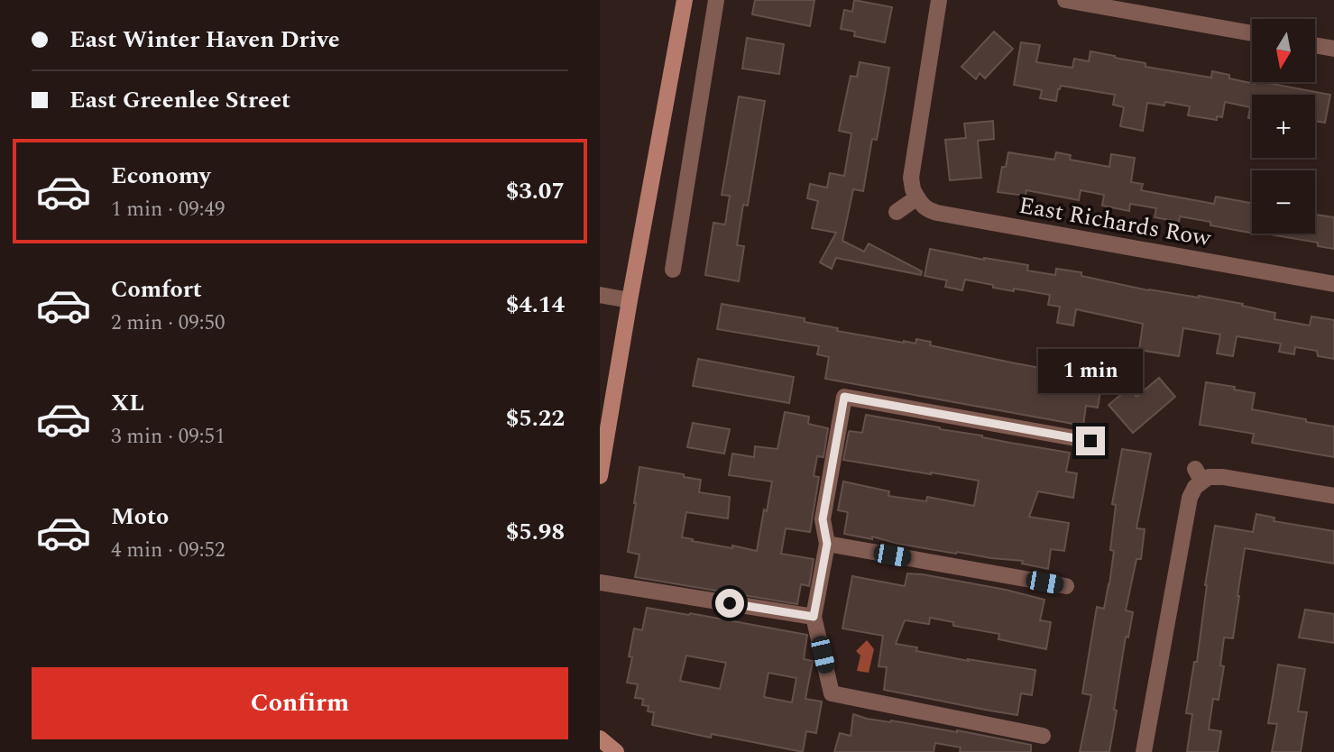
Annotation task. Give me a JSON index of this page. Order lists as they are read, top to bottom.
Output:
{
  "streets": {
    "street": ["East Richards Row"]
  },
  "north": "bottom",
  "page": {
    "banner": ["East Winter Haven Drive", "East Greenlee Street"],
    "map_buttons": ["+", "−"],
    "list": [
      {
        "name": "Economy",
        "note": "1 min · 09:49",
        "value": "$3.07"
      },
      {
        "name": "Comfort",
        "note": "2 min · 09:50",
        "value": "$4.14"
      },
      {
        "name": "XL",
        "note": "3 min · 09:51",
        "value": "$5.22"
      },
      {
        "name": "Moto",
        "note": "4 min · 09:52",
        "value": "$5.98"
      }
    ],
    "bubble": "1 min",
    "buttons": "Confirm"
  }
}
